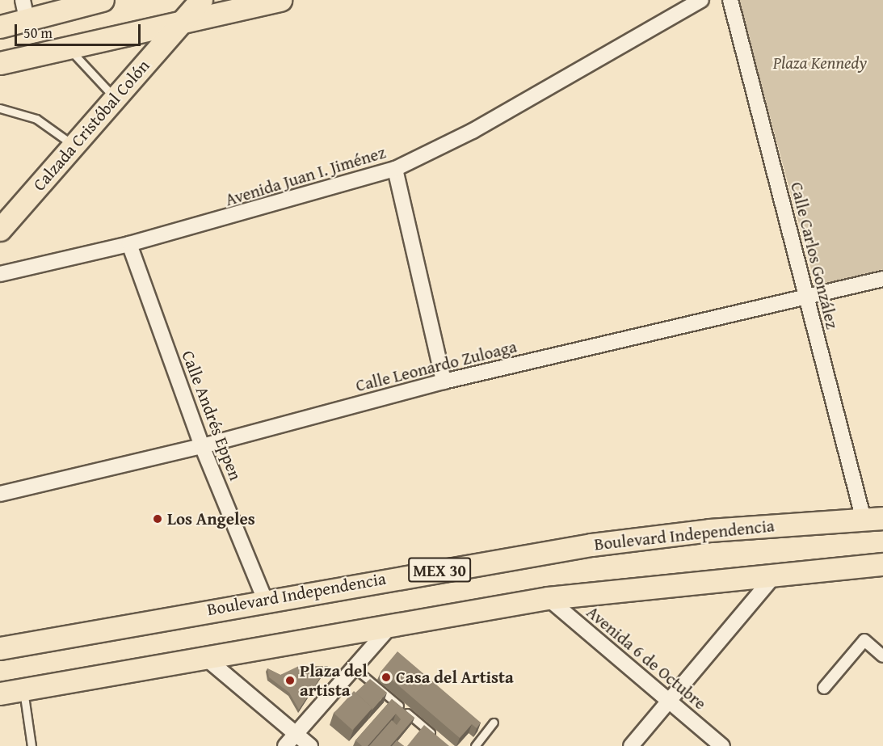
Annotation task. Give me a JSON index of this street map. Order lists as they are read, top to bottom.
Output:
{
  "streets": {
    "main road": ["Calzada Cristóbal Colón", "Boulevard Independencia", "MEX 30"],
    "street": [
      "Avenida Juan I. Jiménez",
      "Calle Carlos González",
      "Calle Leonardo Zuloaga",
      "Calle Andrés Eppen",
      "Avenida 6 de Octubre"
    ]
  },
  "crossings": [
    ["Avenida Juan I. Jiménez", "Calle Andrés Eppen"],
    ["Calle Carlos González", "Calle Leonardo Zuloaga"],
    ["Calle Carlos González", "Boulevard Independencia"],
    ["Calle Leonardo Zuloaga", "Calle Andrés Eppen"],
    ["Calle Andrés Eppen", "Boulevard Independencia"]
  ],
  "parks": ["Plaza Kennedy"],
  "places": ["Los Angeles", "Casa del Artista", "Plaza del artista"],
  "scale_bar": "50 m"
}
